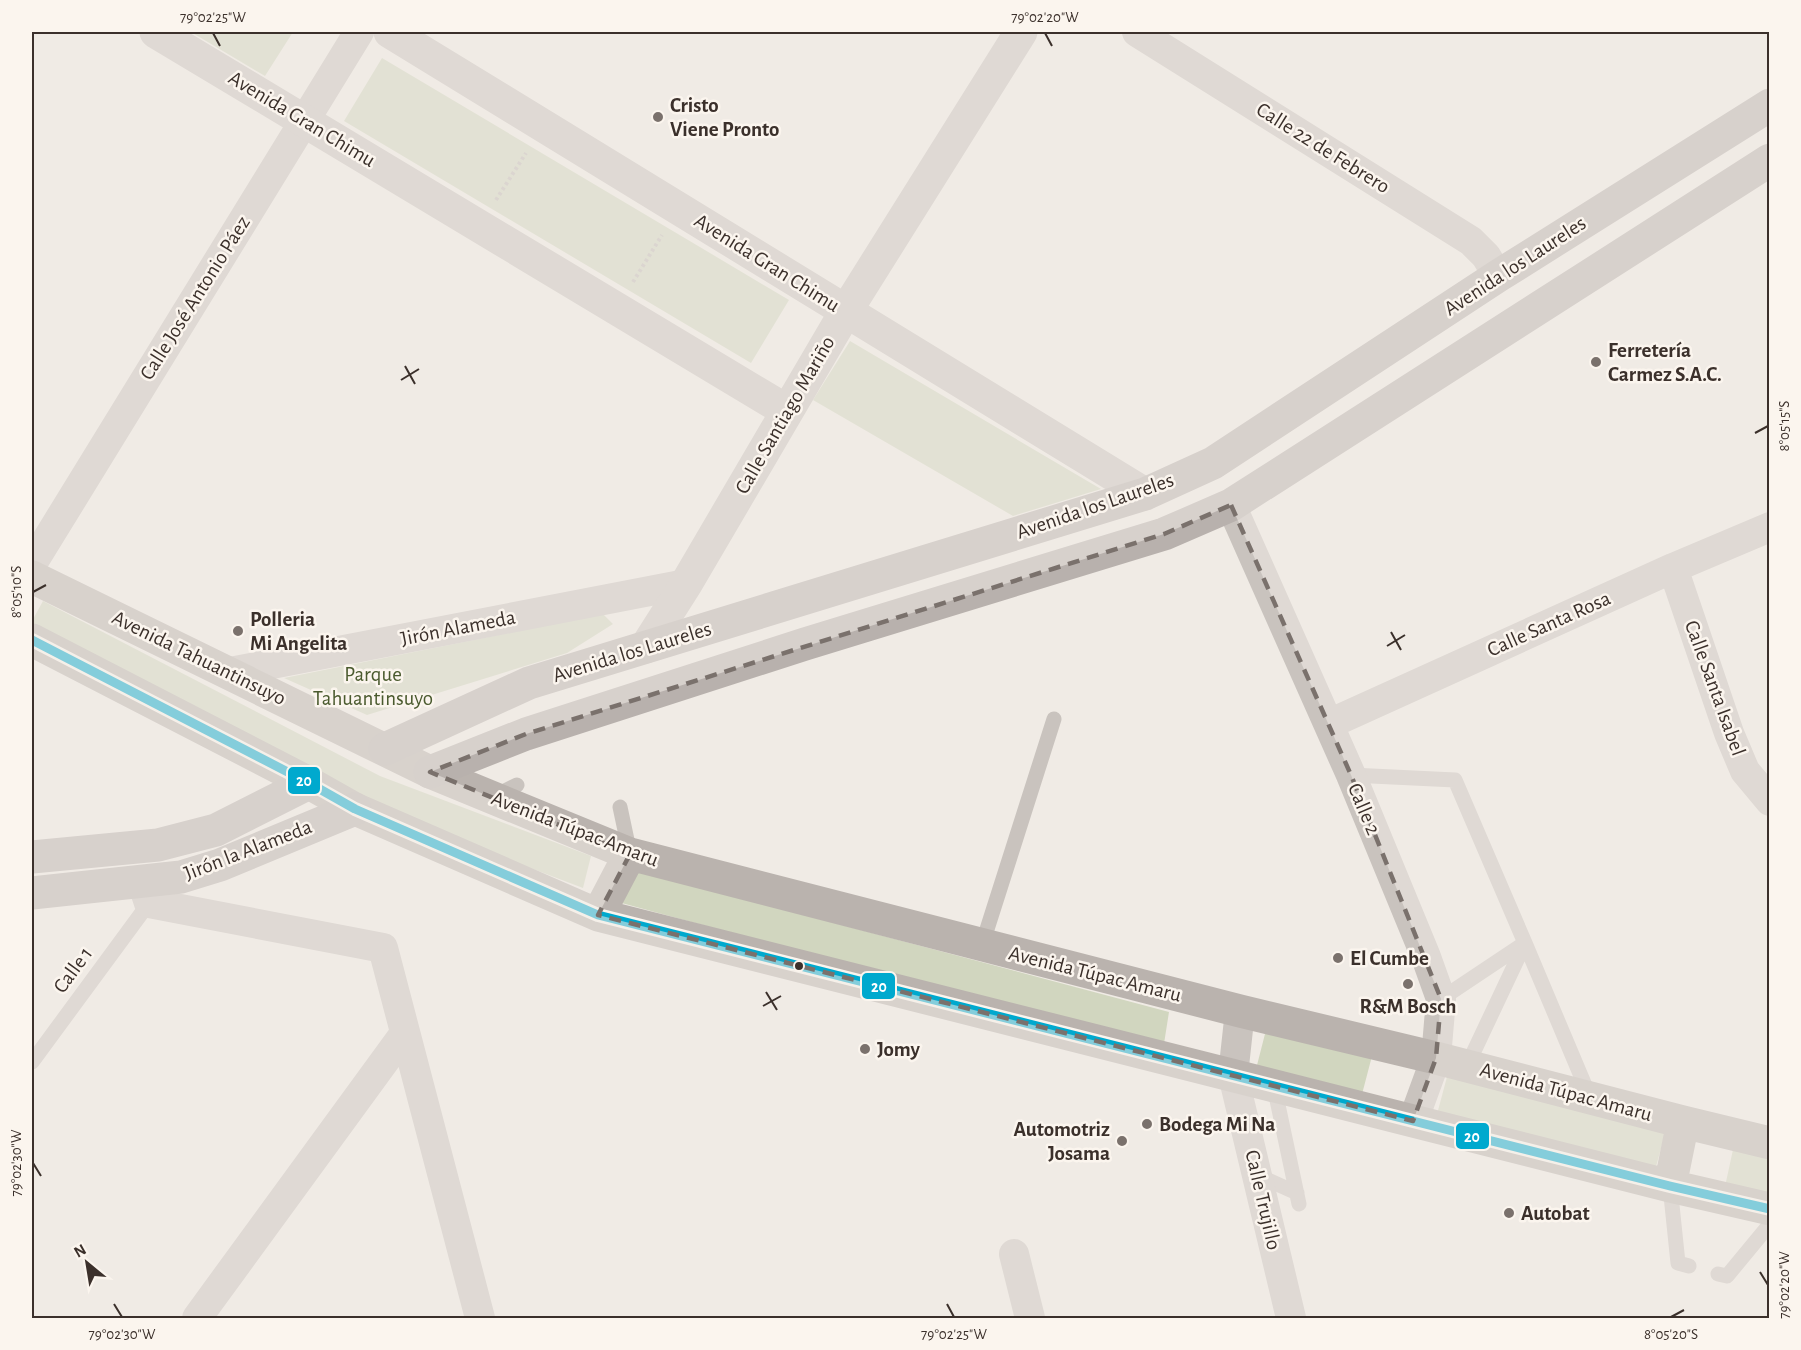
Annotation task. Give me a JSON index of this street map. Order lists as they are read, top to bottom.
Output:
{
  "streets": {
    "main road": [
      "Avenida los Laureles",
      "Avenida Tahuantinsuyo",
      "Avenida Túpac Amaru",
      "Jirón la Alameda"
    ],
    "street": [
      "Avenida Gran Chimu",
      "Calle 22 de Febrero",
      "Calle José Antonio Páez",
      "Calle Santiago Mariño",
      "Calle Santa Rosa",
      "Jirón Alameda",
      "Calle Santa Isabel",
      "Calle 2",
      "Calle Trujillo"
    ],
    "lane": ["Calle 1"]
  },
  "crossings": [
    ["Avenida Gran Chimu", "Avenida los Laureles"],
    ["Avenida Gran Chimu", "Calle José Antonio Páez"],
    ["Avenida Gran Chimu", "Calle Santiago Mariño"],
    ["Calle 22 de Febrero", "Avenida los Laureles"],
    ["Avenida los Laureles", "Calle Santiago Mariño"],
    ["Avenida los Laureles", "Avenida Tahuantinsuyo"],
    ["Calle Santiago Mariño", "Jirón Alameda"],
    ["Calle Santa Rosa", "Calle Santa Isabel"],
    ["Calle Santa Rosa", "Calle 2"],
    ["Jirón Alameda", "Avenida Tahuantinsuyo"],
    ["Avenida Tahuantinsuyo", "Avenida Túpac Amaru"],
    ["Calle 2", "Avenida Túpac Amaru"],
    ["Avenida Túpac Amaru", "Calle Trujillo"],
    ["Jirón la Alameda", "Calle 1"]
  ],
  "parks": ["Parque Tahuantinsuyo"],
  "places": [
    "Cristo Viene Pronto",
    "Ferretería Carmez S.A.C.",
    "Polleria Mi Angelita",
    "El Cumbe",
    "R&M Bosch",
    "Jomy",
    "Bodega Mi Na",
    "Automotriz Josama",
    "Autobat"
  ],
  "lines": ["transit line 20"],
  "north": "top left",
  "coordinates": [
    "79°02'25\"W",
    "79°02'20\"W",
    "8°05'15\"S",
    "8°05'10\"S",
    "79°02'30\"W",
    "8°05'20\"S"
  ]
}
